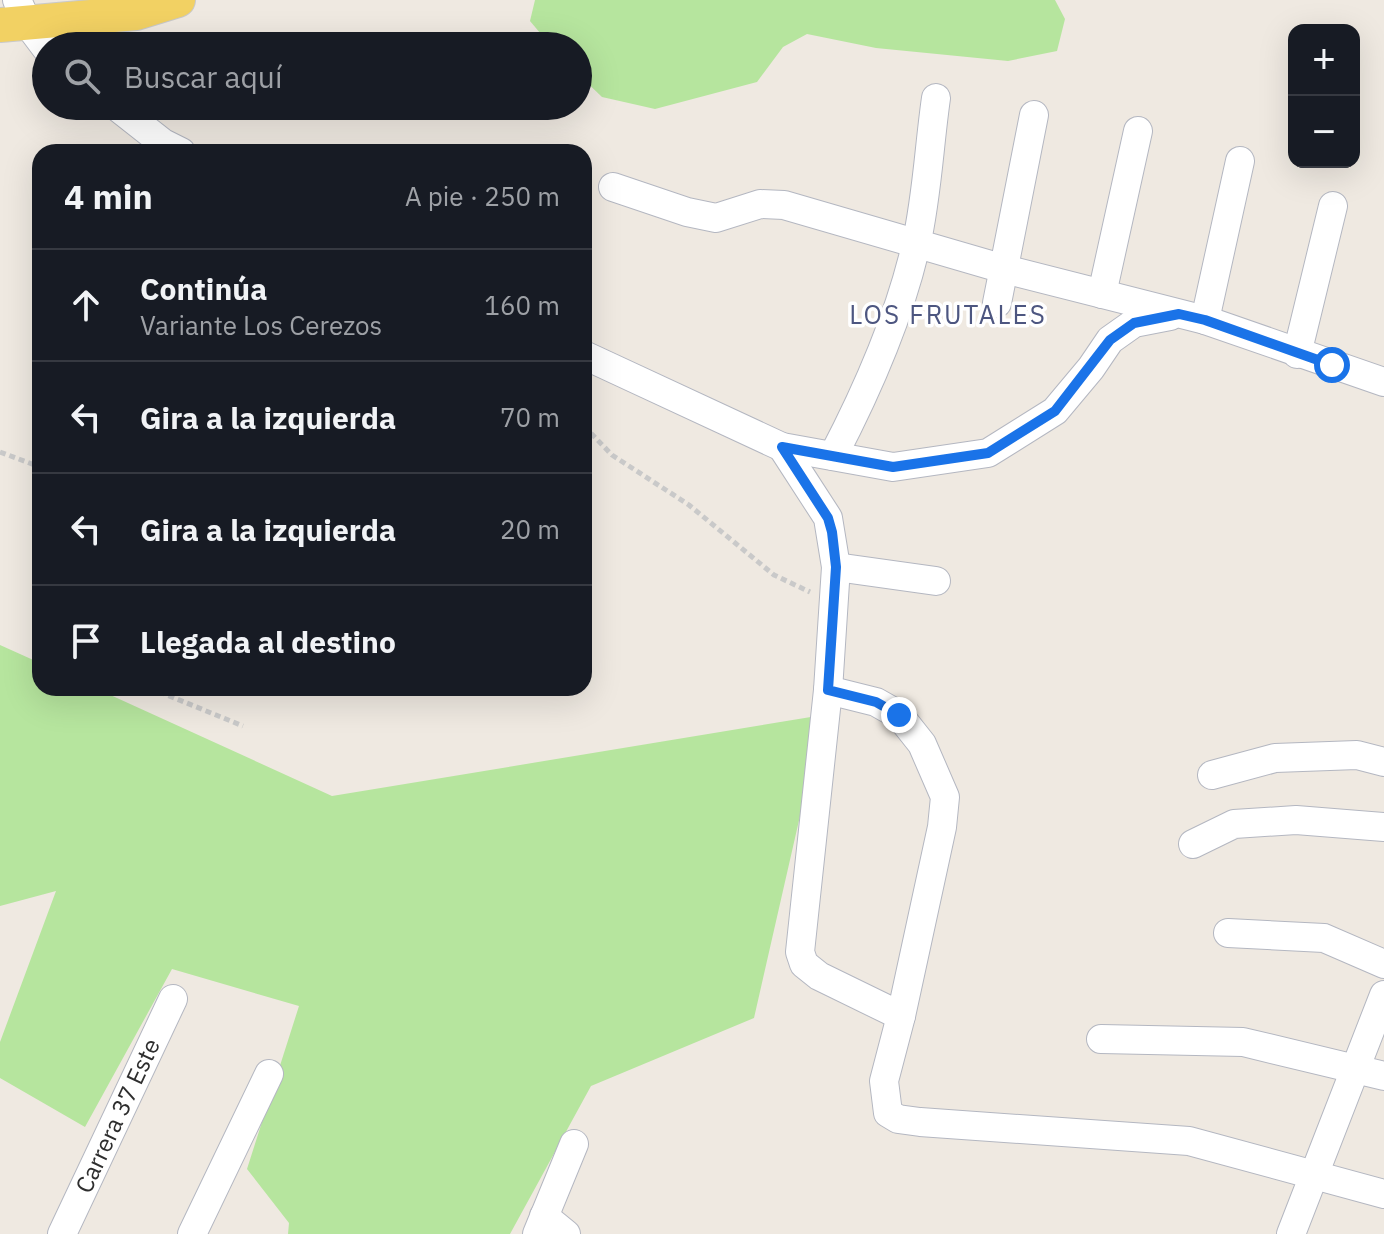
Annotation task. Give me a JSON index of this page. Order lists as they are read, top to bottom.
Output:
{
  "streets": {
    "street": ["Carrera 37 Este"]
  },
  "districts": ["LOS FRUTALES"],
  "page": {
    "map_buttons": ["+", "−"],
    "search": "Buscar aquí",
    "heading": ["4 min", "A pie · 250 m"],
    "list": [
      ["Continúa", "Variante Los Cerezos", "160 m"],
      ["Gira a la izquierda", "70 m"],
      ["Gira a la izquierda", "20 m"],
      "Llegada al destino"
    ]
  }
}
